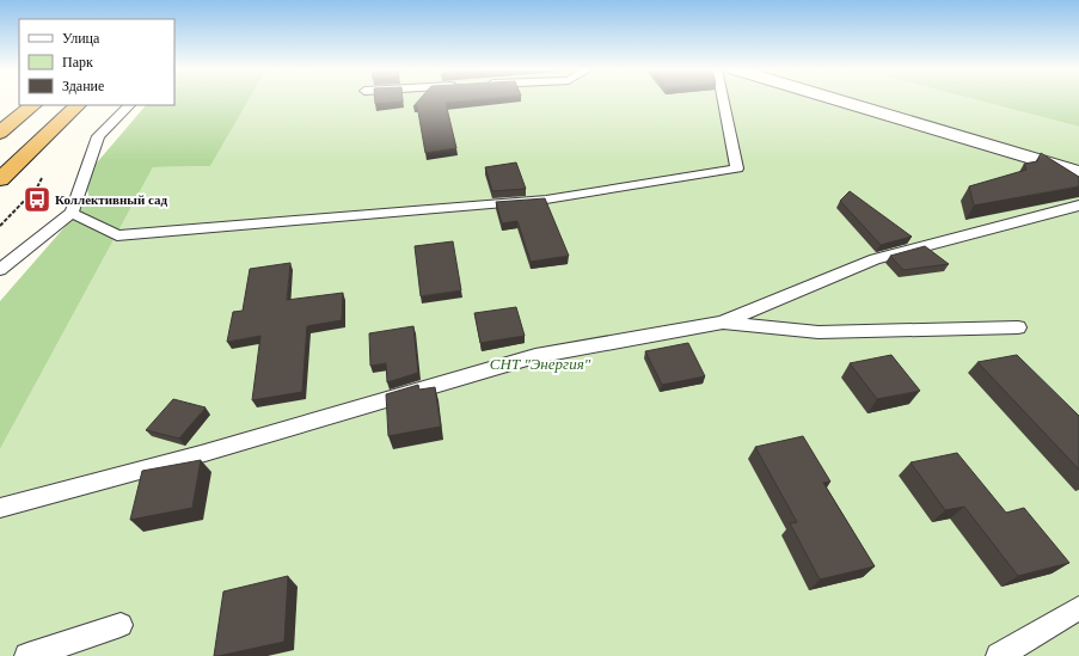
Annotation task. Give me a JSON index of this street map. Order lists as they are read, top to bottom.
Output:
{
  "parks": ["СНТ \"Энергия\""],
  "places": {
    "bus stop": ["Коллективный сад"]
  },
  "legend": ["Улица", "Парк", "Здание"]
}
